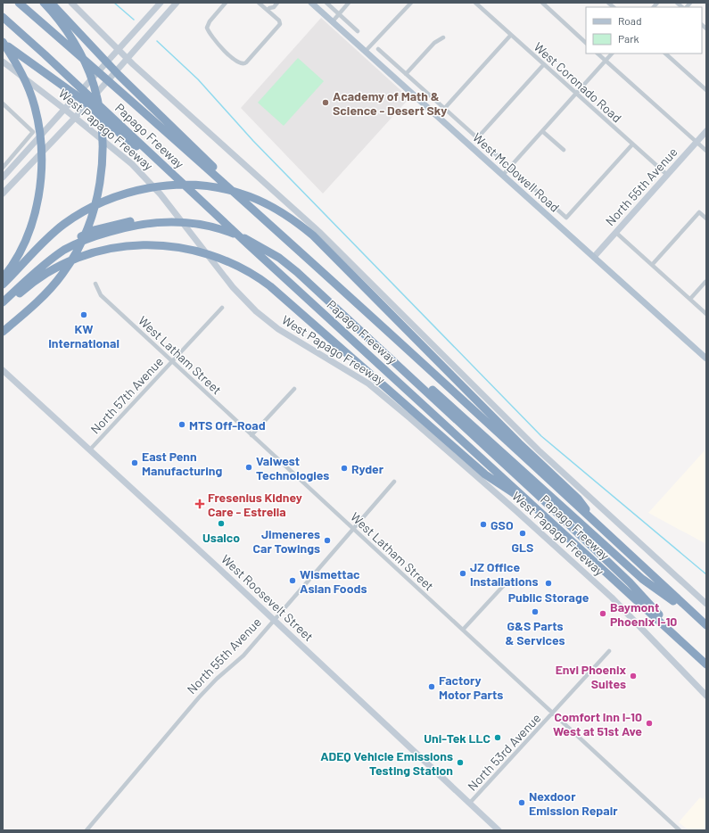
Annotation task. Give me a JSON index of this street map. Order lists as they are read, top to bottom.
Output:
{
  "streets": {
    "highway": ["Papago Freeway"],
    "main road": [
      "West Papago Freeway",
      "West McDowell Road",
      "North 55th Avenue",
      "West Roosevelt Street"
    ],
    "street": [
      "West Coronado Road",
      "West Latham Street",
      "North 57th Avenue",
      "North 53rd Avenue"
    ]
  },
  "crossings": [
    ["West Coronado Road", "West McDowell Road"],
    ["West Coronado Road", "North 55th Avenue"],
    ["West McDowell Road", "North 55th Avenue"],
    ["North 55th Avenue", "West Latham Street"],
    ["North 55th Avenue", "West Roosevelt Street"],
    ["West Latham Street", "North 57th Avenue"],
    ["West Latham Street", "North 53rd Avenue"],
    ["North 57th Avenue", "West Roosevelt Street"],
    ["West Roosevelt Street", "North 53rd Avenue"]
  ],
  "places": {
    "other": [
      "Academy of Math & Science - Desert Sky",
      "KW International",
      "MTS Off-Road",
      "East Penn Manufacturing",
      "Valwest Technologies",
      "Ryder",
      "Usalco",
      "GSO",
      "GLS",
      "Jimeneres Car Towings",
      "JZ Office Installations",
      "Wismettac Asian Foods",
      "Public Storage",
      "G&S Parts & Services",
      "Baymont Phoenix I-10",
      "Envi Phoenix Suites",
      "Factory Motor Parts",
      "Comfort Inn I-10 West at 51st Ave",
      "Uni-Tek LLC",
      "ADEQ Vehicle Emissions Testing Station",
      "Nexdoor Emission Repair"
    ],
    "health": ["Fresenius Kidney Care - Estrella"]
  },
  "legend": ["Road", "Park"]
}
